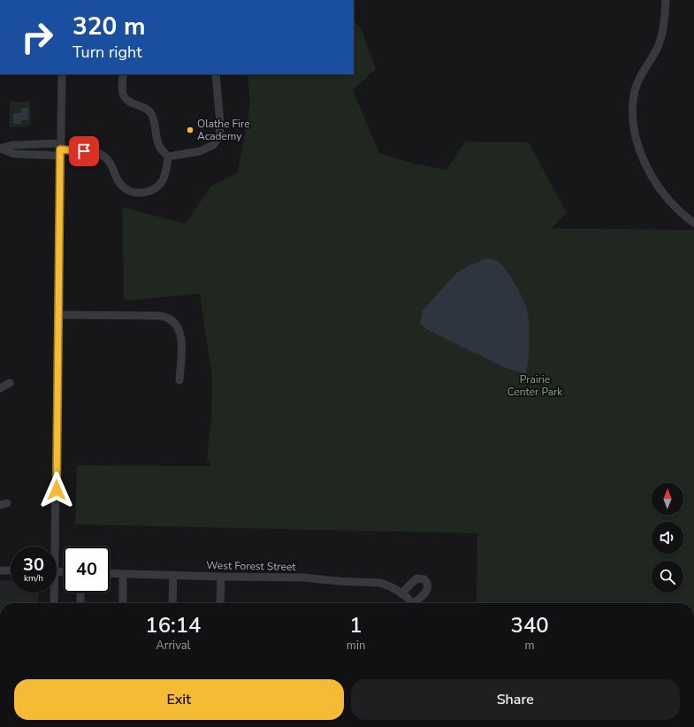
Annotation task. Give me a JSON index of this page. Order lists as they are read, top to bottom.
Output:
{
  "streets": {
    "street": ["West Forest Street"]
  },
  "parks": ["Prairie Center Park"],
  "places": ["Olathe Fire Academy"],
  "north": "top",
  "page": {
    "turn": ["320 m", "Turn right"],
    "speed": "30 km/h",
    "limit": "40",
    "eta": [
      "16:14",
      "Arrival",
      "1",
      "min",
      "340",
      "m"
    ],
    "buttons": ["Exit", "Share"]
  }
}
